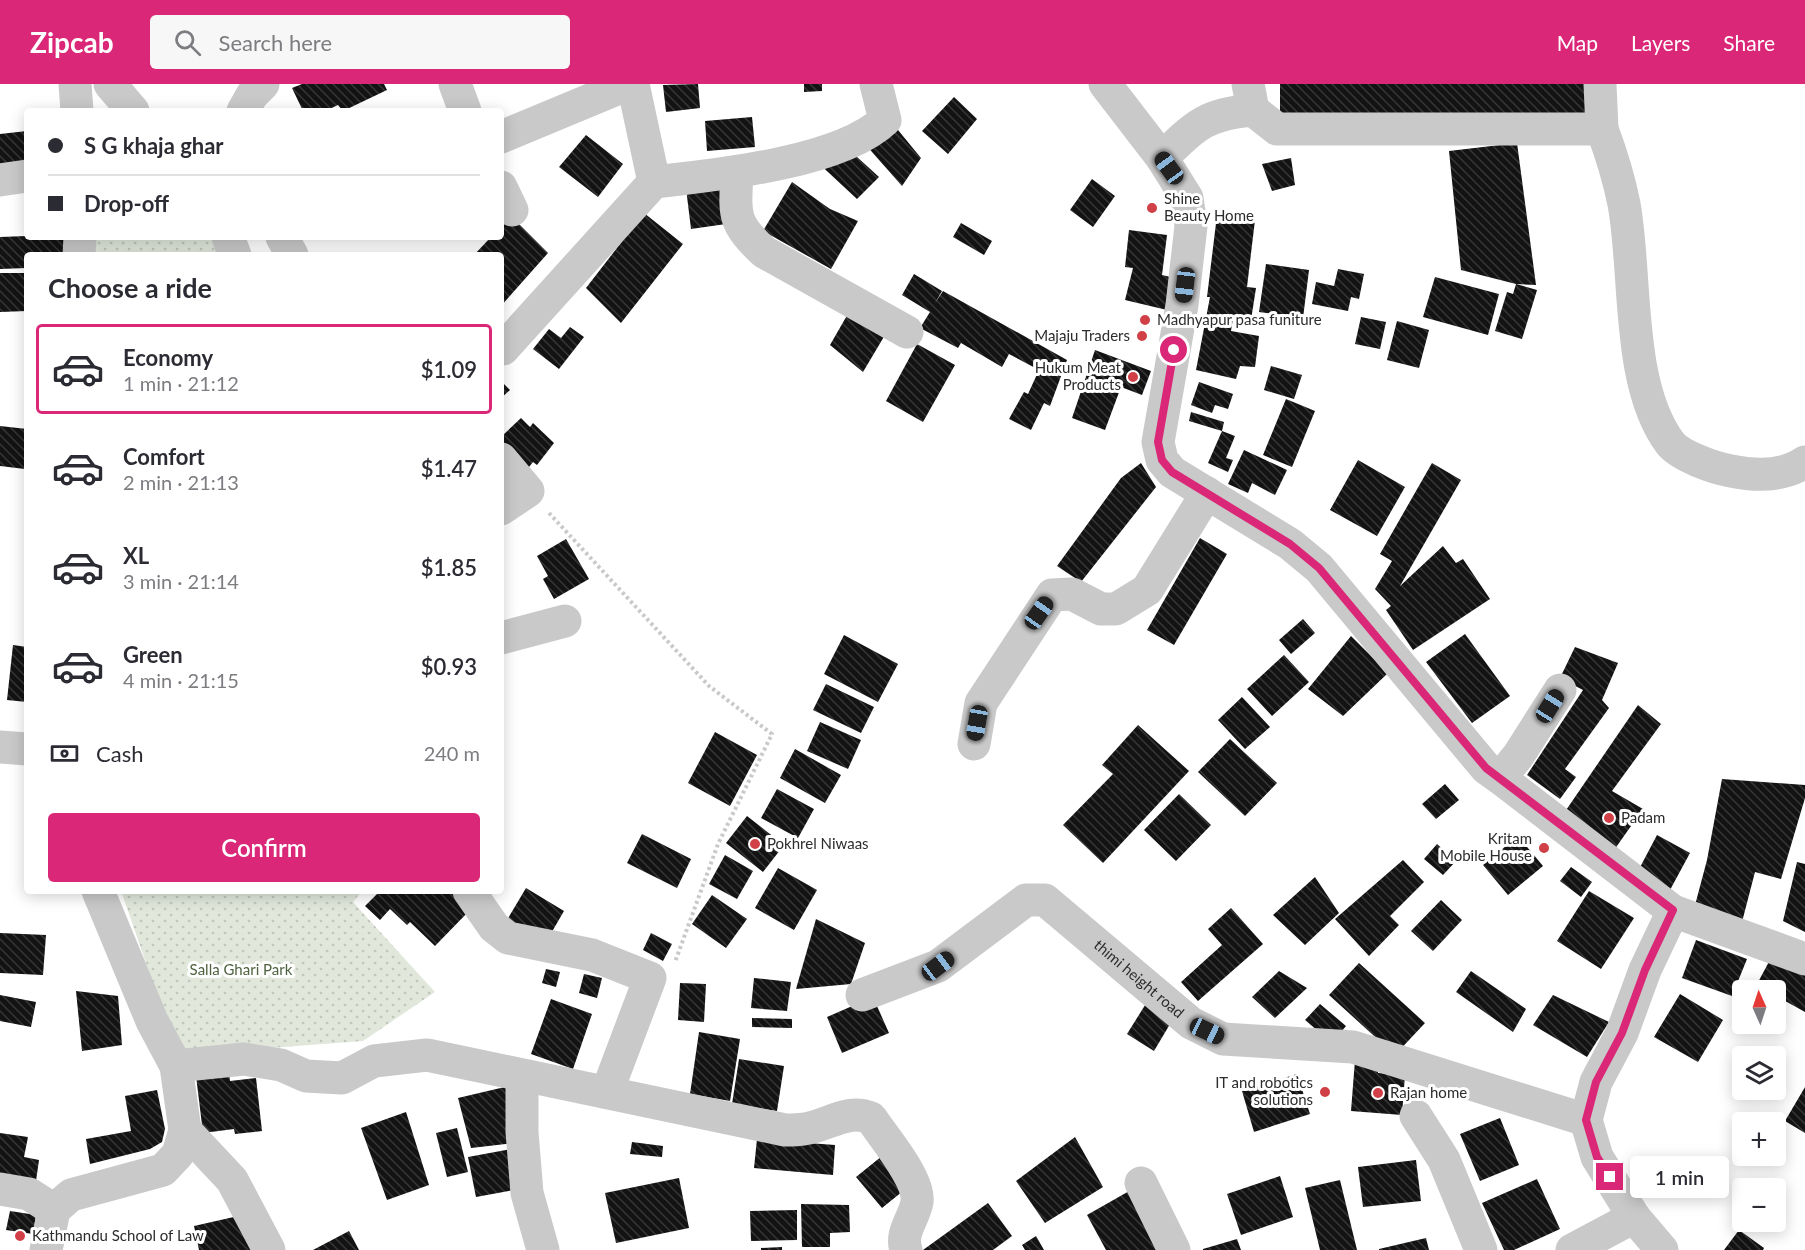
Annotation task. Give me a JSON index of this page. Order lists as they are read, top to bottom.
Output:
{
  "streets": {
    "street": ["thimi height road"]
  },
  "parks": ["Salla Ghari Park"],
  "places": [
    "Shine Beauty Home",
    "Madhyapur pasa funiture",
    "Majaju Traders",
    "Hukum Meat Products",
    "Padam",
    "Pokhrel Niwaas",
    "Kritam Mobile House",
    "IT and robotics solutions",
    "Rajan home",
    "Kathmandu School of Law"
  ],
  "north": "top",
  "page": {
    "header": "Zipcab",
    "search": "Search here",
    "nav": ["Map", "Layers", "Share"],
    "banner": ["S G khaja ghar", "Drop-off"],
    "heading": "Choose a ride",
    "list": [
      {
        "name": "Economy",
        "note": "1 min · 21:12",
        "value": "$1.09"
      },
      {
        "name": "Comfort",
        "note": "2 min · 21:13",
        "value": "$1.47"
      },
      {
        "name": "XL",
        "note": "3 min · 21:14",
        "value": "$1.85"
      },
      {
        "name": "Green",
        "note": "4 min · 21:15",
        "value": "$0.93"
      }
    ],
    "pay": ["Cash", "240 m"],
    "buttons": "Confirm",
    "map_buttons": ["+", "−"],
    "bubble": "1 min"
  }
}
